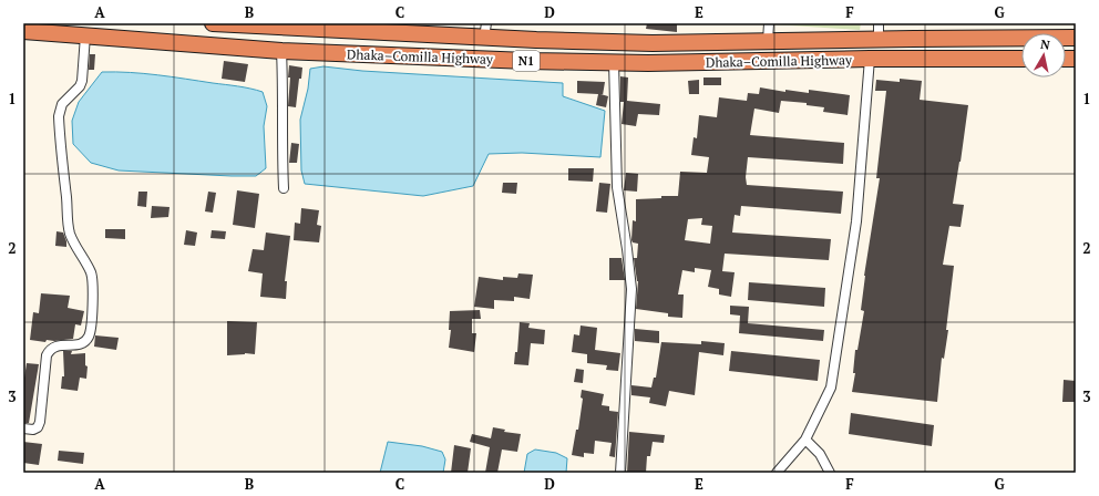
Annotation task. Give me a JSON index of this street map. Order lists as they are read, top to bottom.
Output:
{
  "streets": {
    "highway": ["Dhaka–Comilla Highway", "N1"]
  },
  "north": "top",
  "grid": {
    "columns": [
      "A",
      "B",
      "C",
      "D",
      "E",
      "F",
      "G"
    ],
    "rows": ["1", "2", "3"]
  }
}
